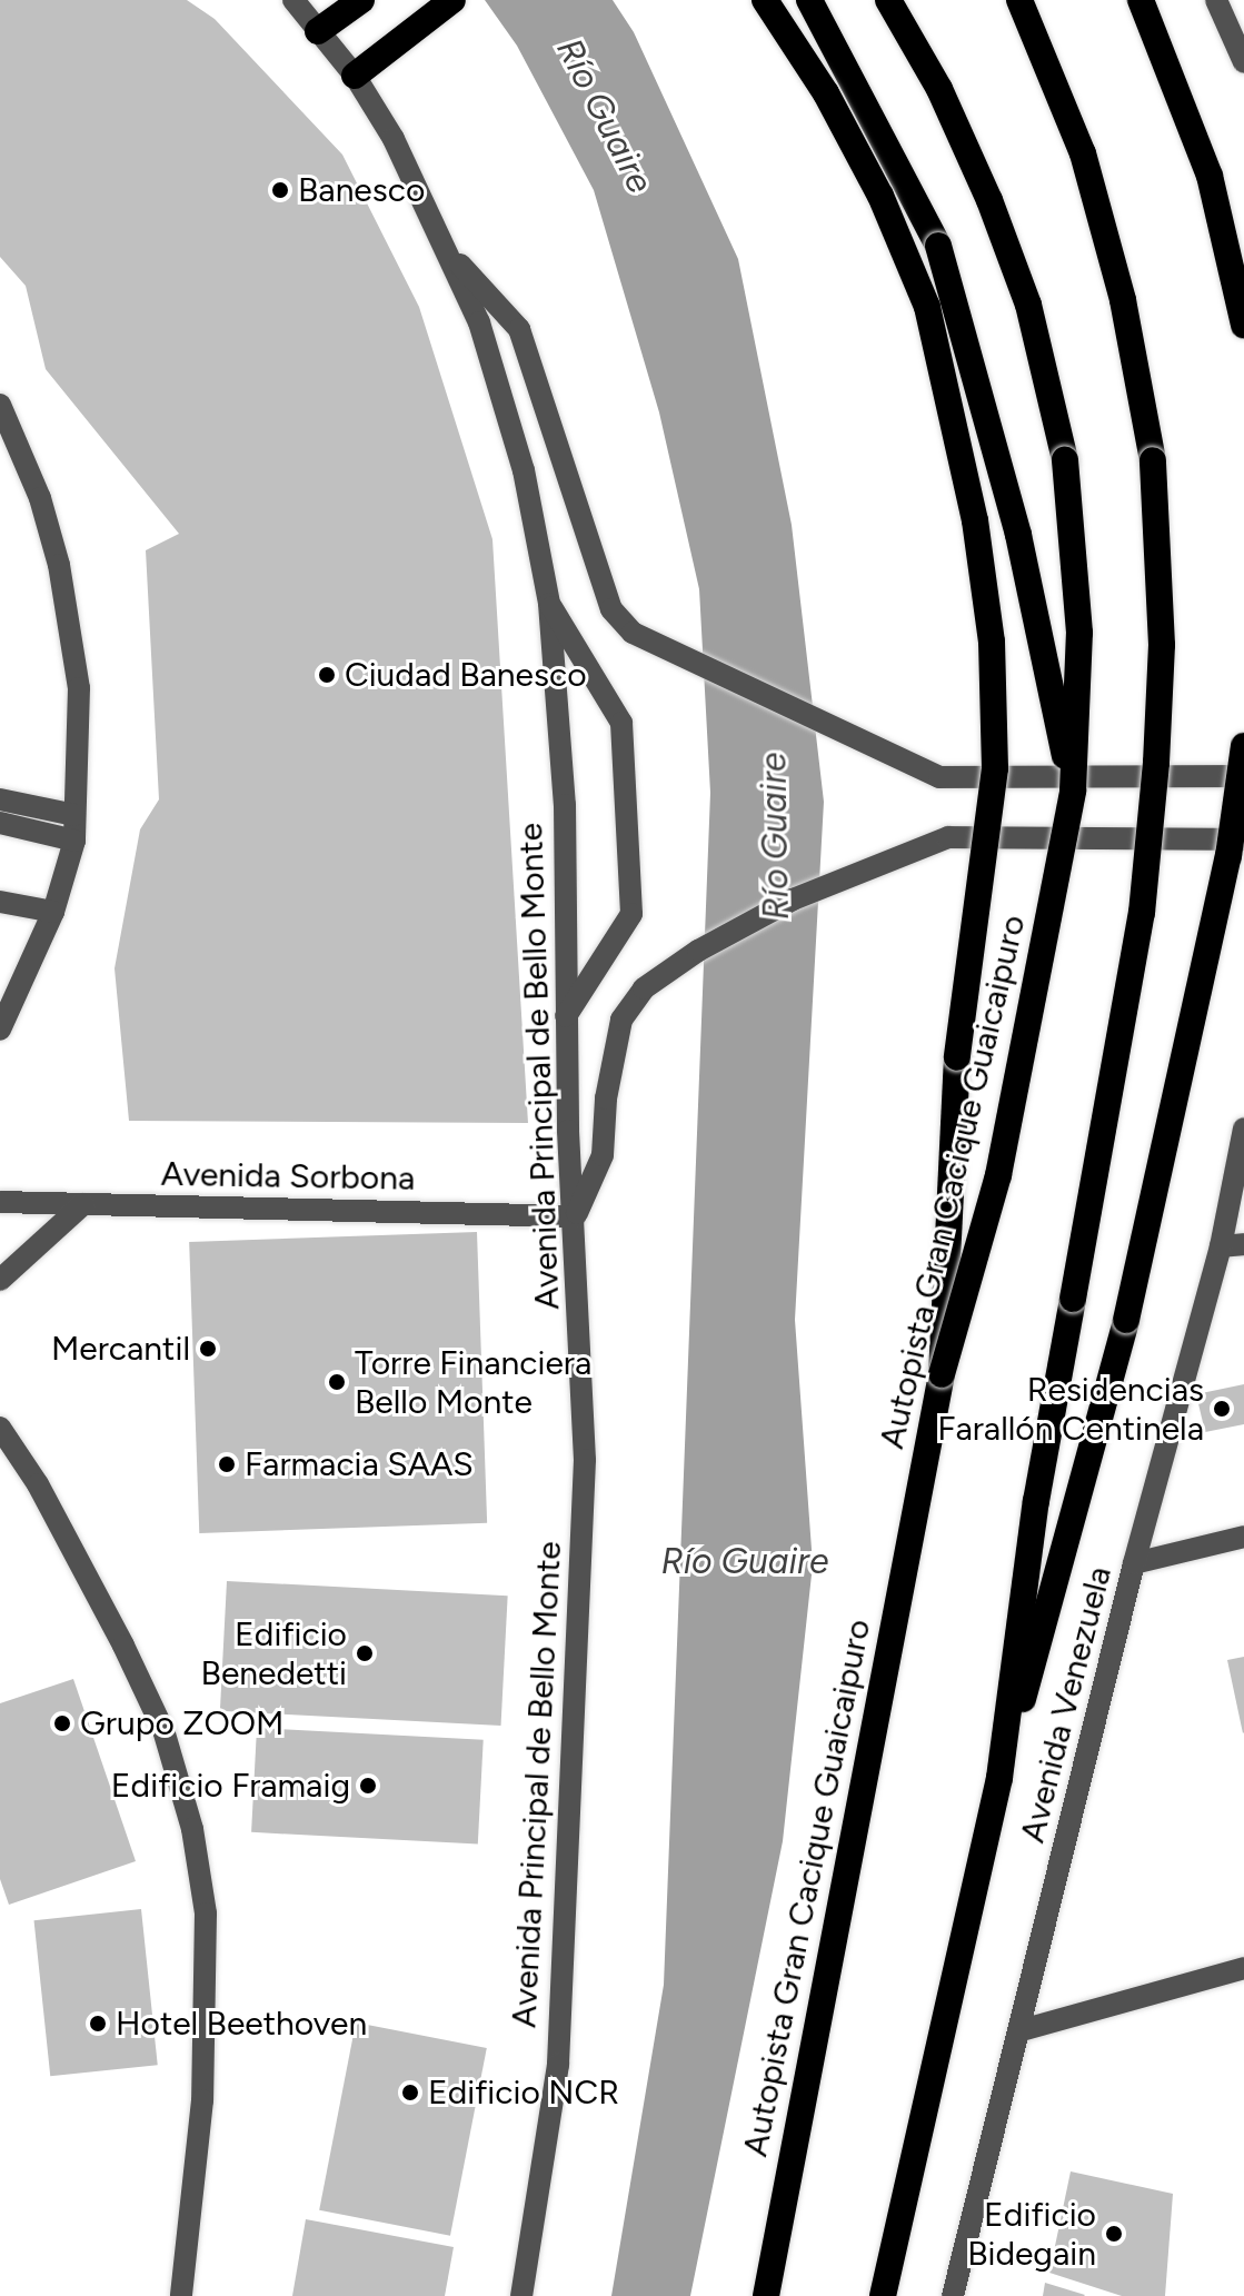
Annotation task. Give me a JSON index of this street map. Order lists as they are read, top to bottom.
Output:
{
  "streets": {
    "highway": ["Autopista Gran Cacique Guaicaipuro"],
    "street": ["Avenida Principal de Bello Monte", "Avenida Sorbona", "Avenida Venezuela"]
  },
  "crossings": [
    ["Avenida Principal de Bello Monte", "Avenida Sorbona"]
  ],
  "water": ["Río Guaire"],
  "places": [
    "Banesco",
    "Ciudad Banesco",
    "Mercantil",
    "Torre Financiera Bello Monte",
    "Residencias Farallón Centinela",
    "Farmacia SAAS",
    "Edificio Benedetti",
    "Grupo ZOOM",
    "Edificio Framaig",
    "Hotel Beethoven",
    "Edificio NCR",
    "Edificio Bidegain"
  ]
}
